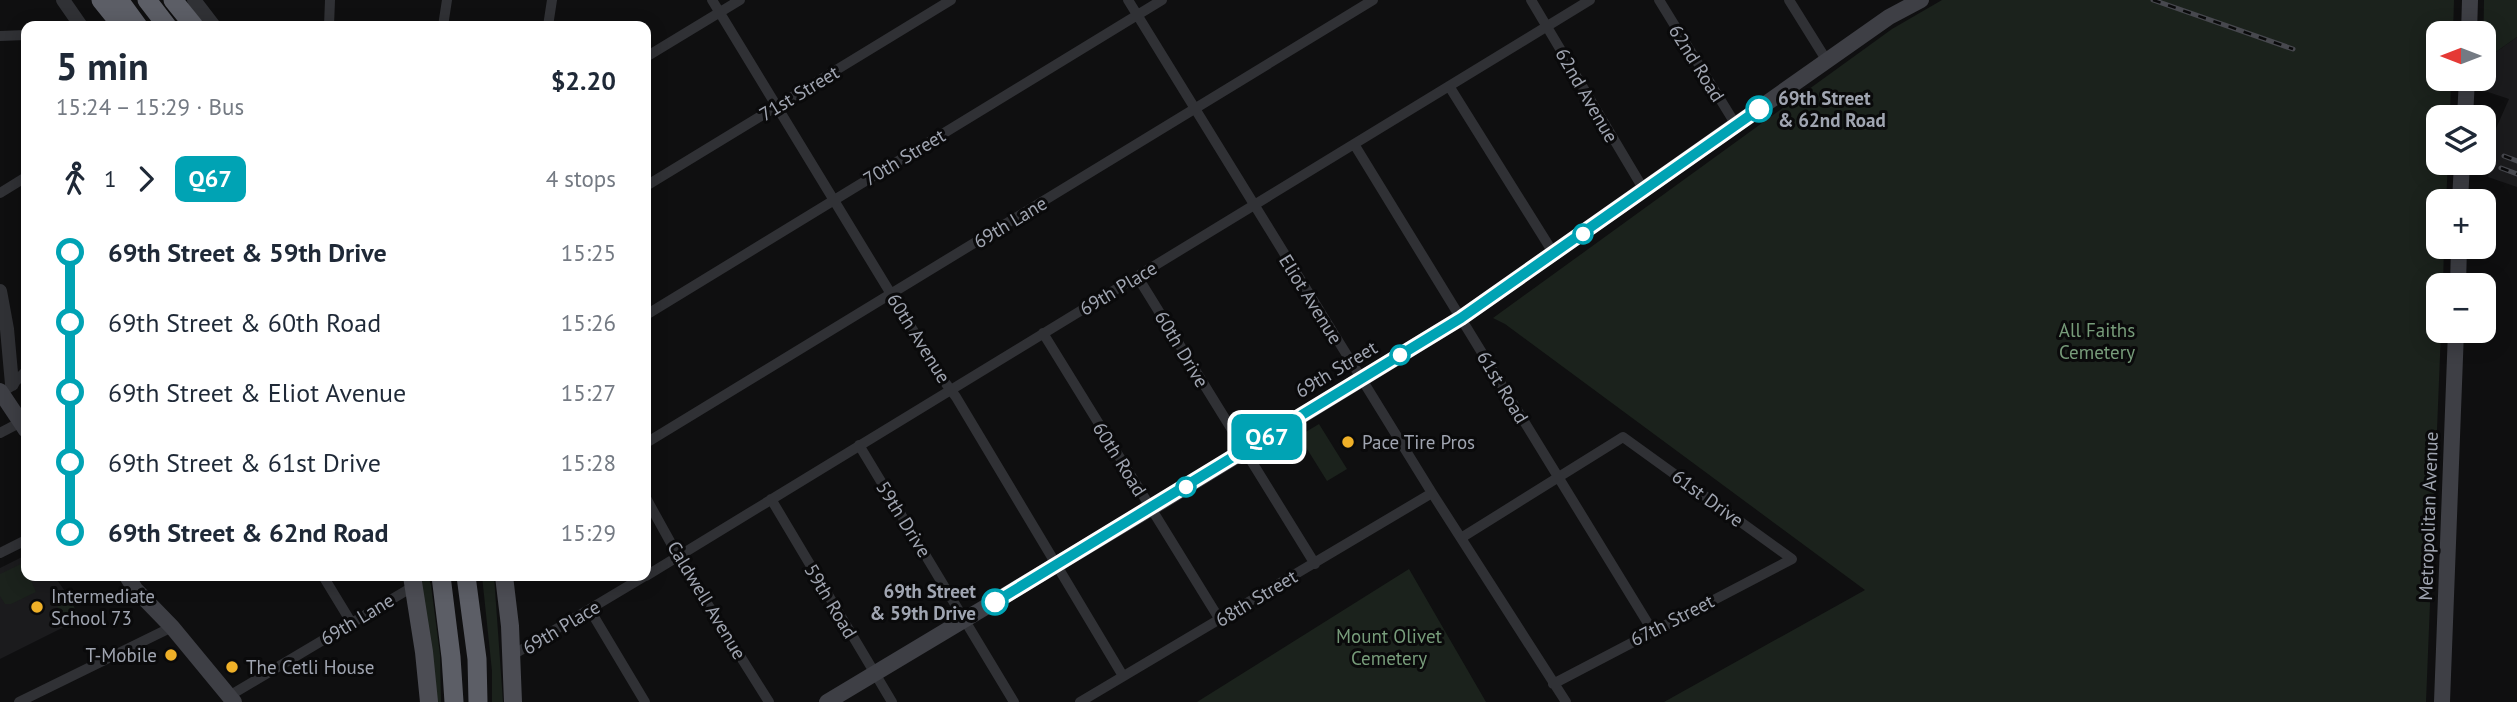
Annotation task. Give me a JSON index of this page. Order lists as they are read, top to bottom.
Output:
{
  "streets": {
    "main road": ["69th Street", "Metropolitan Avenue"],
    "street": [
      "62nd Road",
      "71st Street",
      "62nd Avenue",
      "70th Street",
      "69th Lane",
      "69th Place",
      "Eliot Avenue",
      "60th Avenue",
      "60th Drive",
      "61st Road",
      "60th Road",
      "61st Drive",
      "59th Drive",
      "68th Street",
      "Caldwell Avenue",
      "59th Road",
      "67th Street"
    ]
  },
  "crossings": [
    ["62nd Road", "69th Street"],
    ["71st Street", "60th Avenue"],
    ["62nd Avenue", "69th Place"],
    ["62nd Avenue", "69th Street"],
    ["70th Street", "Eliot Avenue"],
    ["70th Street", "60th Avenue"],
    ["69th Lane", "Eliot Avenue"],
    ["69th Lane", "60th Avenue"],
    ["69th Place", "Eliot Avenue"],
    ["69th Place", "60th Avenue"],
    ["69th Place", "60th Drive"],
    ["69th Place", "61st Road"],
    ["69th Place", "60th Road"],
    ["69th Place", "59th Drive"],
    ["69th Place", "Caldwell Avenue"],
    ["69th Place", "59th Road"],
    ["Eliot Avenue", "69th Street"],
    ["Eliot Avenue", "68th Street"],
    ["Eliot Avenue", "67th Street"],
    ["60th Avenue", "69th Street"],
    ["60th Avenue", "68th Street"],
    ["60th Drive", "69th Street"],
    ["60th Drive", "68th Street"],
    ["69th Street", "61st Road"],
    ["69th Street", "60th Road"],
    ["69th Street", "59th Drive"],
    ["69th Street", "59th Road"],
    ["61st Road", "61st Drive"],
    ["61st Road", "67th Street"],
    ["60th Road", "68th Street"],
    ["61st Drive", "67th Street"]
  ],
  "parks": ["All Faiths Cemetery", "Mount Olivet Cemetery"],
  "places": [
    "69th Street & 62nd Road",
    "Pace Tire Pros",
    "69th Street & 59th Drive",
    "Intermediate School 73",
    "T-Mobile",
    "The Cetli House"
  ],
  "lines": ["bus line Q67"],
  "north": "left",
  "page": {
    "on_map": "Q67",
    "map_buttons": ["+", "−"],
    "heading": ["5 min", "15:24 – 15:29 · Bus", "$2.20"],
    "legs": ["1", "Q67", "4 stops"],
    "list": [
      {
        "name": "69th Street & 59th Drive",
        "value": "15:25"
      },
      {
        "name": "69th Street & 60th Road",
        "value": "15:26"
      },
      {
        "name": "69th Street & Eliot Avenue",
        "value": "15:27"
      },
      {
        "name": "69th Street & 61st Drive",
        "value": "15:28"
      },
      {
        "name": "69th Street & 62nd Road",
        "value": "15:29"
      }
    ]
  }
}
